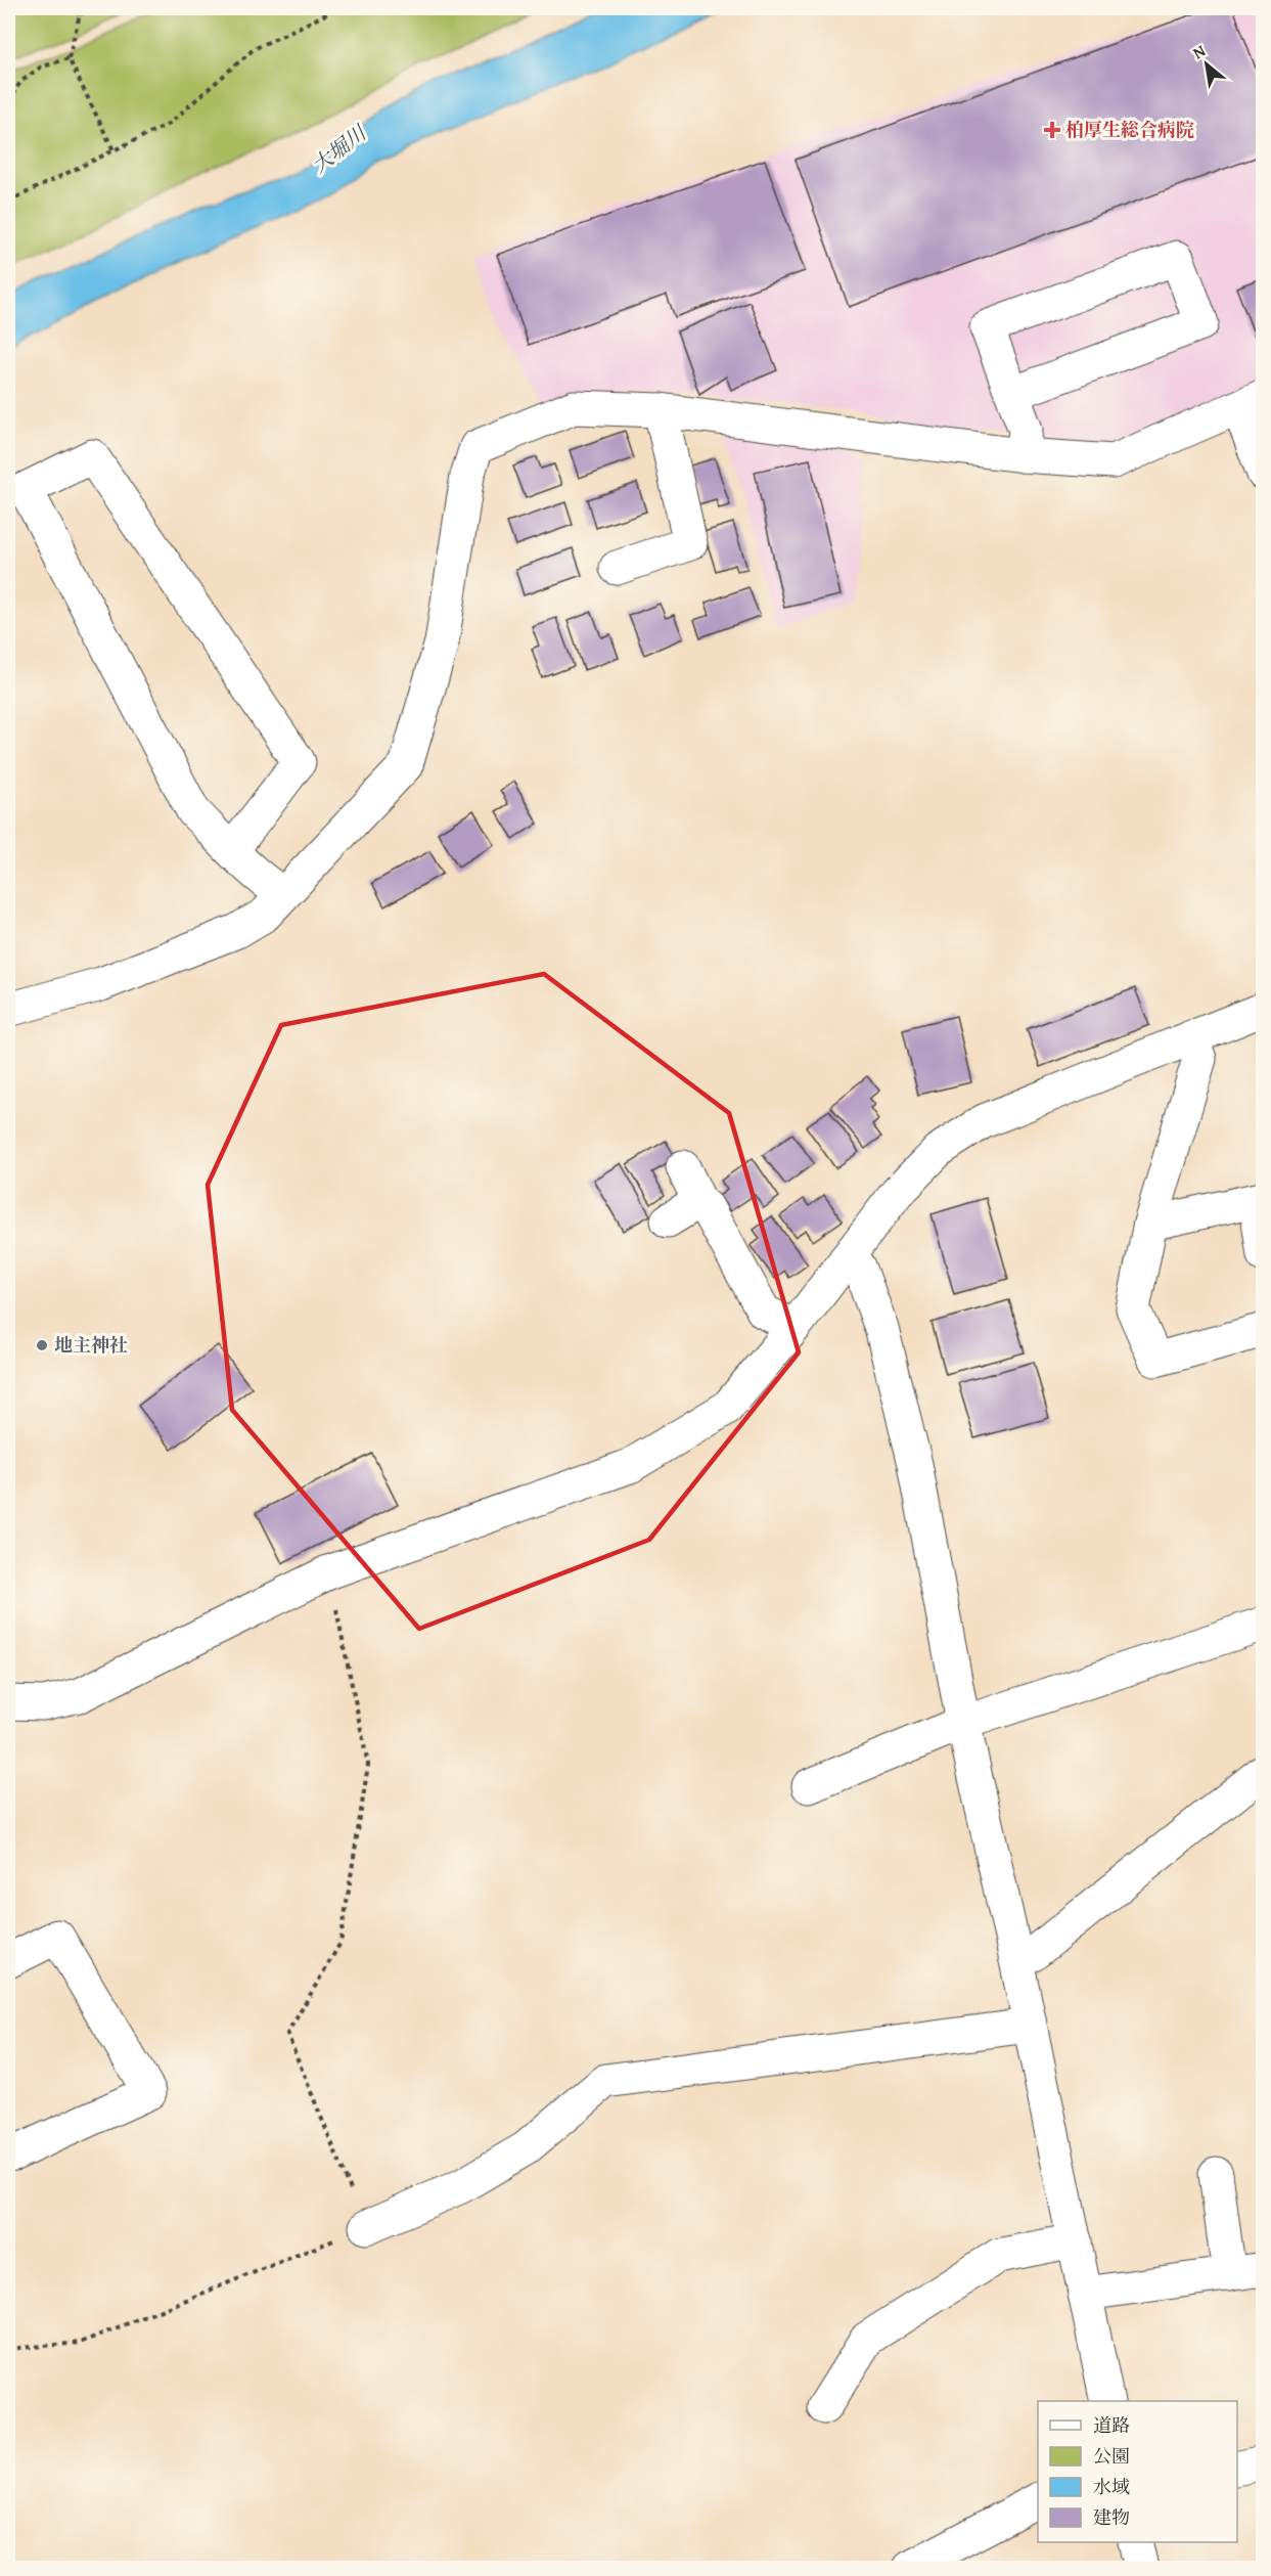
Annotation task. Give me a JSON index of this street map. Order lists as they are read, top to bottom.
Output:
{
  "water": ["大堀川"],
  "places": {
    "health": ["柏厚生総合病院"],
    "other": ["地主神社"]
  },
  "legend": [
    "道路",
    "公園",
    "水域",
    "建物"
  ],
  "north": "top left"
}
